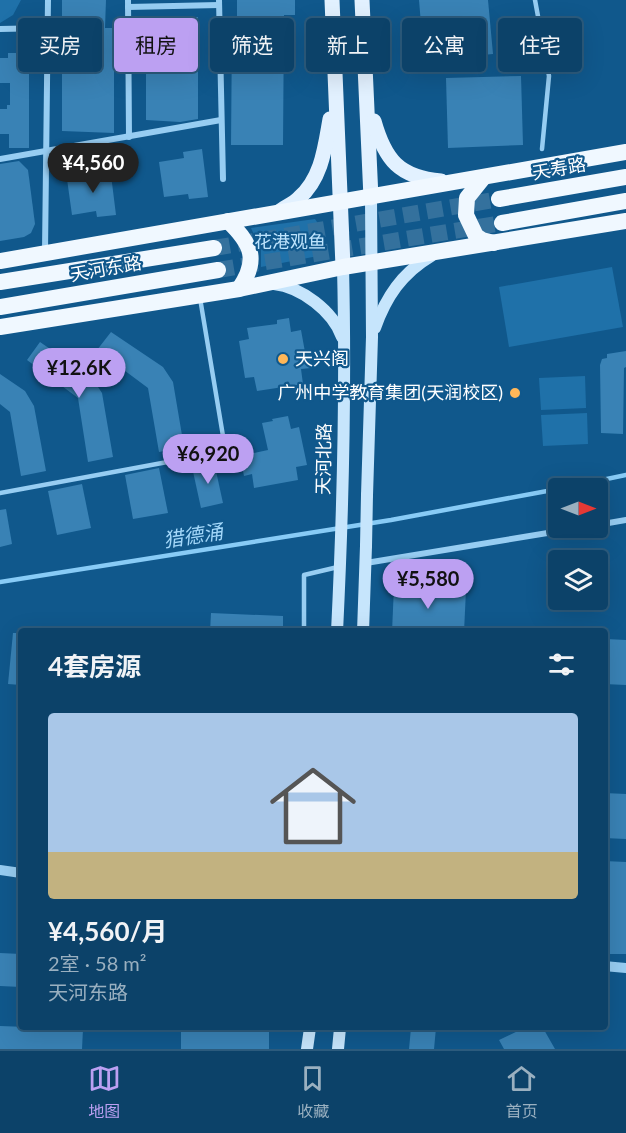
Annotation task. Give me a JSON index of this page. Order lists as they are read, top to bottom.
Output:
{
  "streets": {
    "highway": ["天寿路", "天河东路"],
    "main road": ["天河北路"]
  },
  "water": ["猎德涌"],
  "parks": ["花港观鱼"],
  "places": ["天兴阁", "广州中学教育集团(天润校区)"],
  "north": "right",
  "page": {
    "chip": [
      "买房",
      "租房",
      "筛选",
      "新上",
      "公寓",
      "住宅"
    ],
    "price": [
      "¥4,560",
      "¥12.6K",
      "¥6,920",
      "¥5,580"
    ],
    "heading": "4套房源",
    "list": [
      {
        "name": "¥4,560/月",
        "note": "2室 · 58 m² · 天河东路"
      }
    ],
    "tabs": ["地图", "收藏", "首页"]
  }
}
